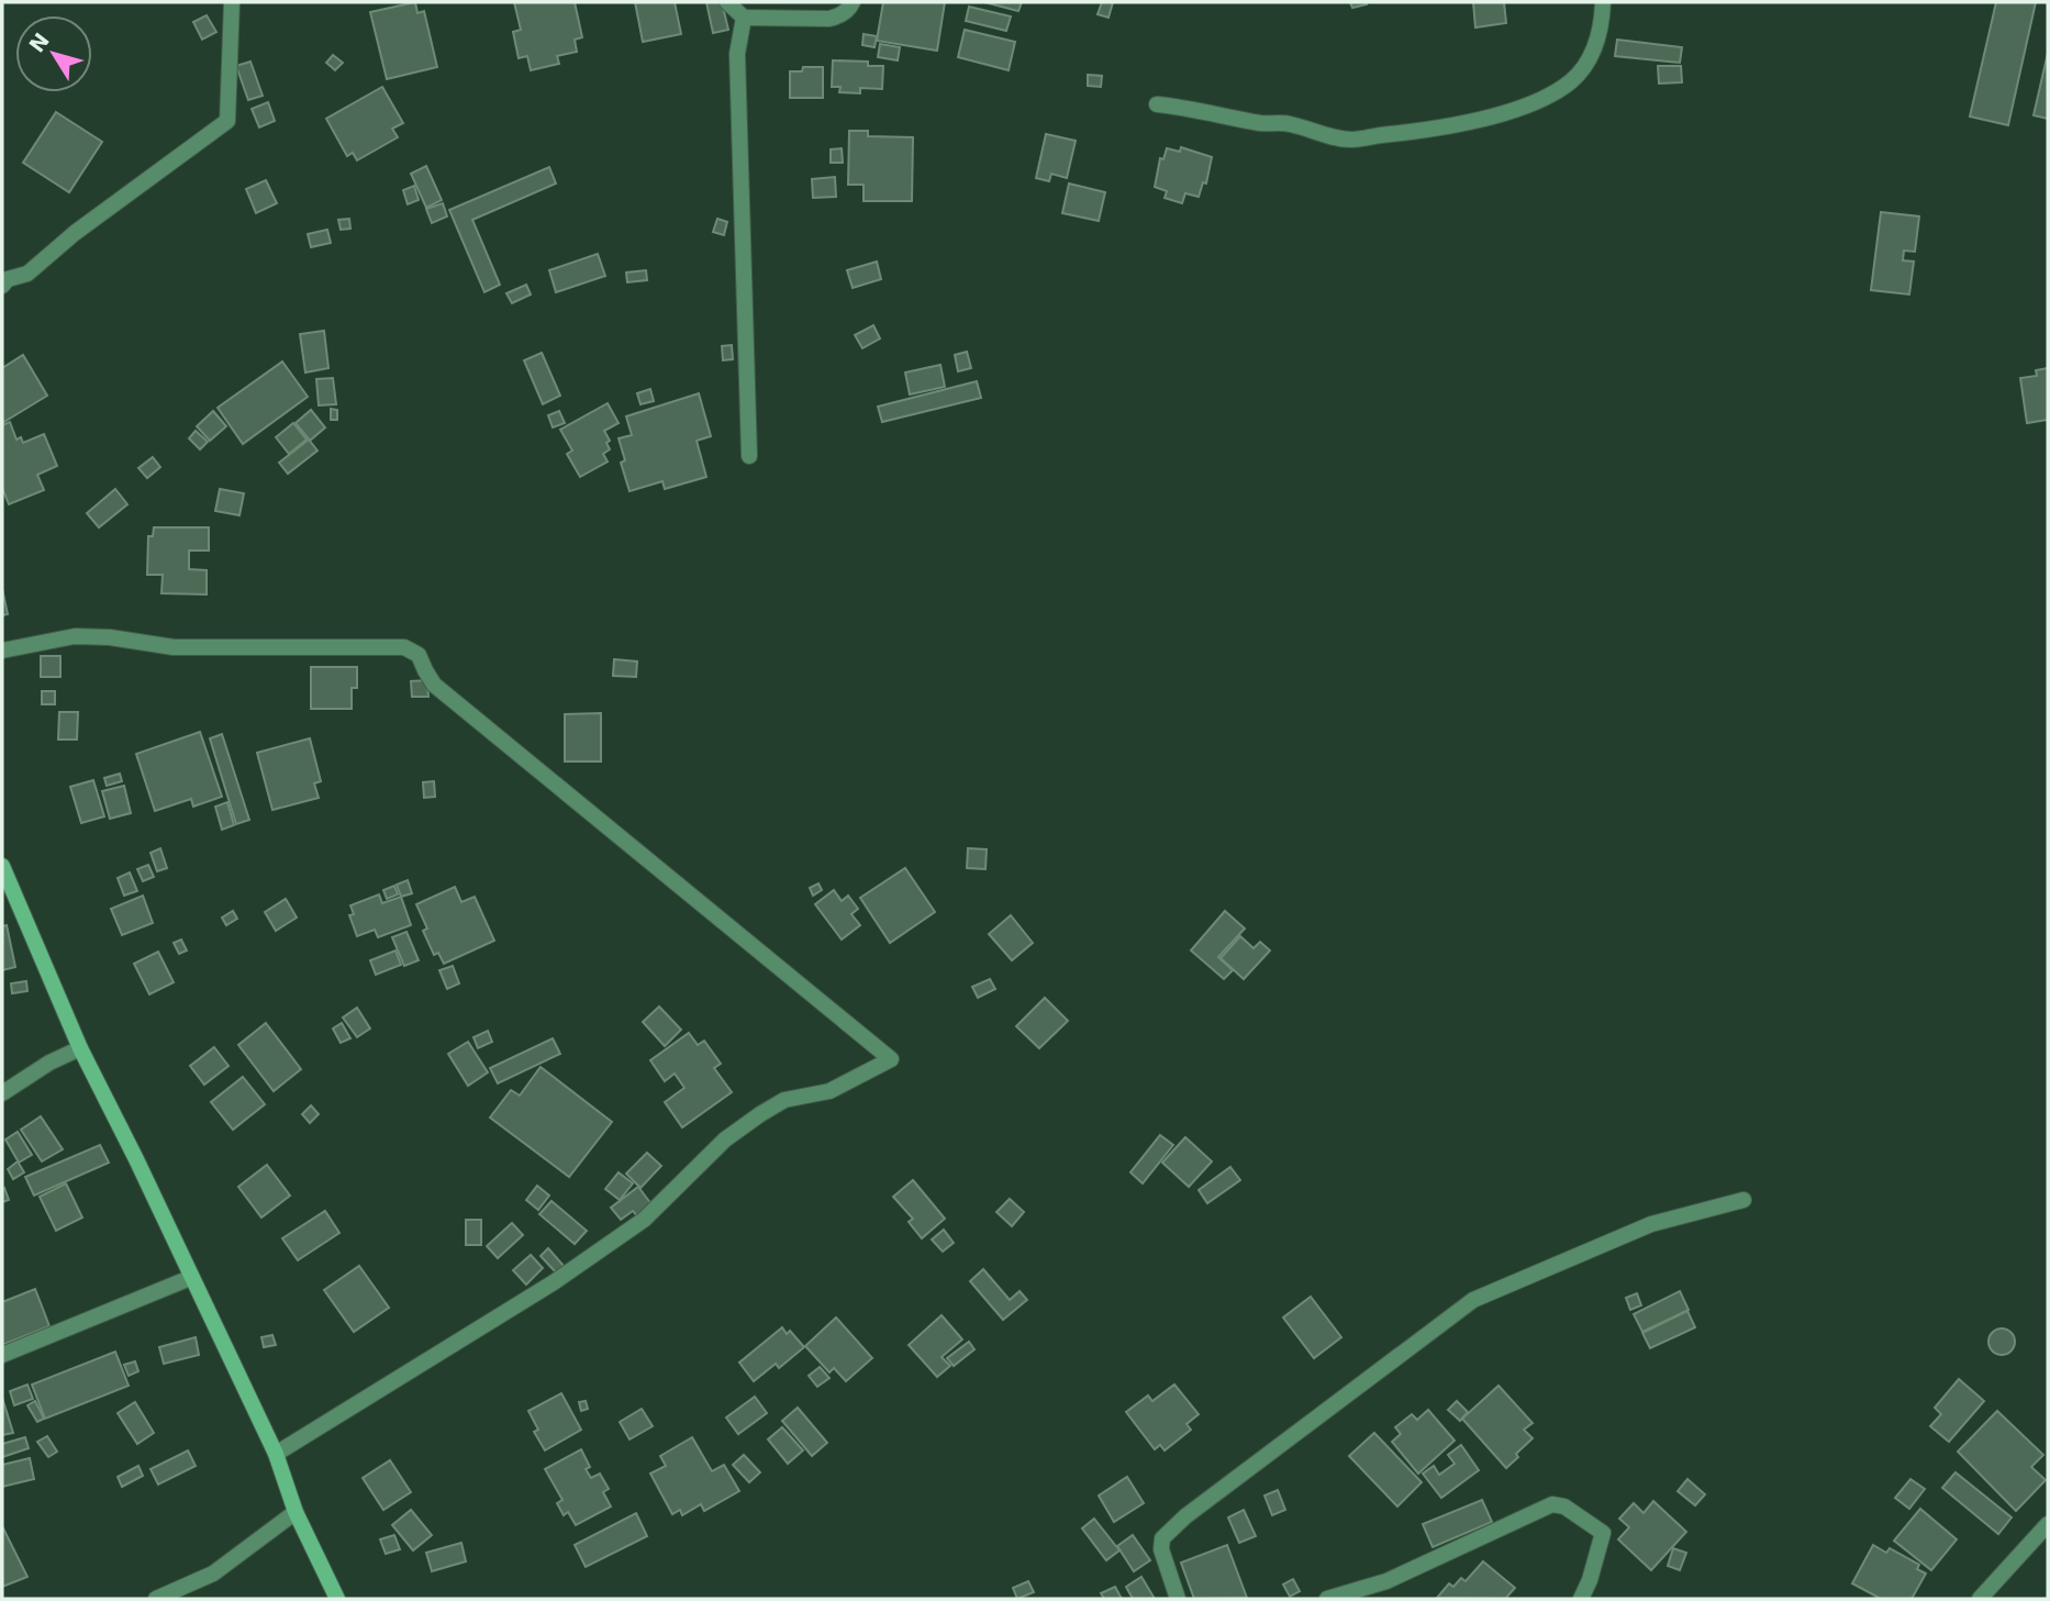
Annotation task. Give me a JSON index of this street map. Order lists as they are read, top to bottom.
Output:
{
  "north": "top left"
}
